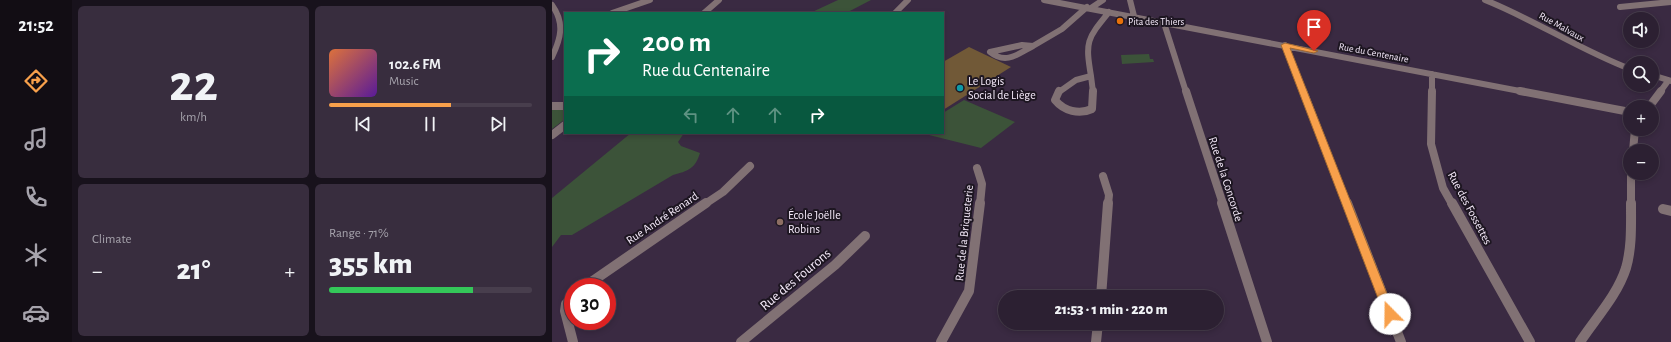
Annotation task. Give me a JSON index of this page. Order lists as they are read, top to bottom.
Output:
{
  "streets": {
    "street": [
      "Rue Malvaux",
      "Rue du Centenaire",
      "Rue de la Concorde",
      "Rue des Fossettes",
      "Rue André Renard",
      "Rue de la Briqueterie",
      "Rue des Fourons"
    ]
  },
  "crossings": [
    ["Rue du Centenaire", "Rue de la Concorde"],
    ["Rue du Centenaire", "Rue des Fossettes"]
  ],
  "places": ["Pita des Thiers", "Le Logis Social de Liège", "École Joëlle Robins"],
  "page": {
    "tabs": "21:52",
    "tile": [
      ["22", "km/h"],
      "Climate",
      ["Range · 71%", "355 km"]
    ],
    "map_buttons": ["+", "−"],
    "turn": ["200 m", "Rue du Centenaire"],
    "song": ["102.6 FM", "Music"],
    "heat": ["−", "21°", "+"],
    "limit": "30",
    "trip": "21:53 · 1 min · 220 m"
  }
}
